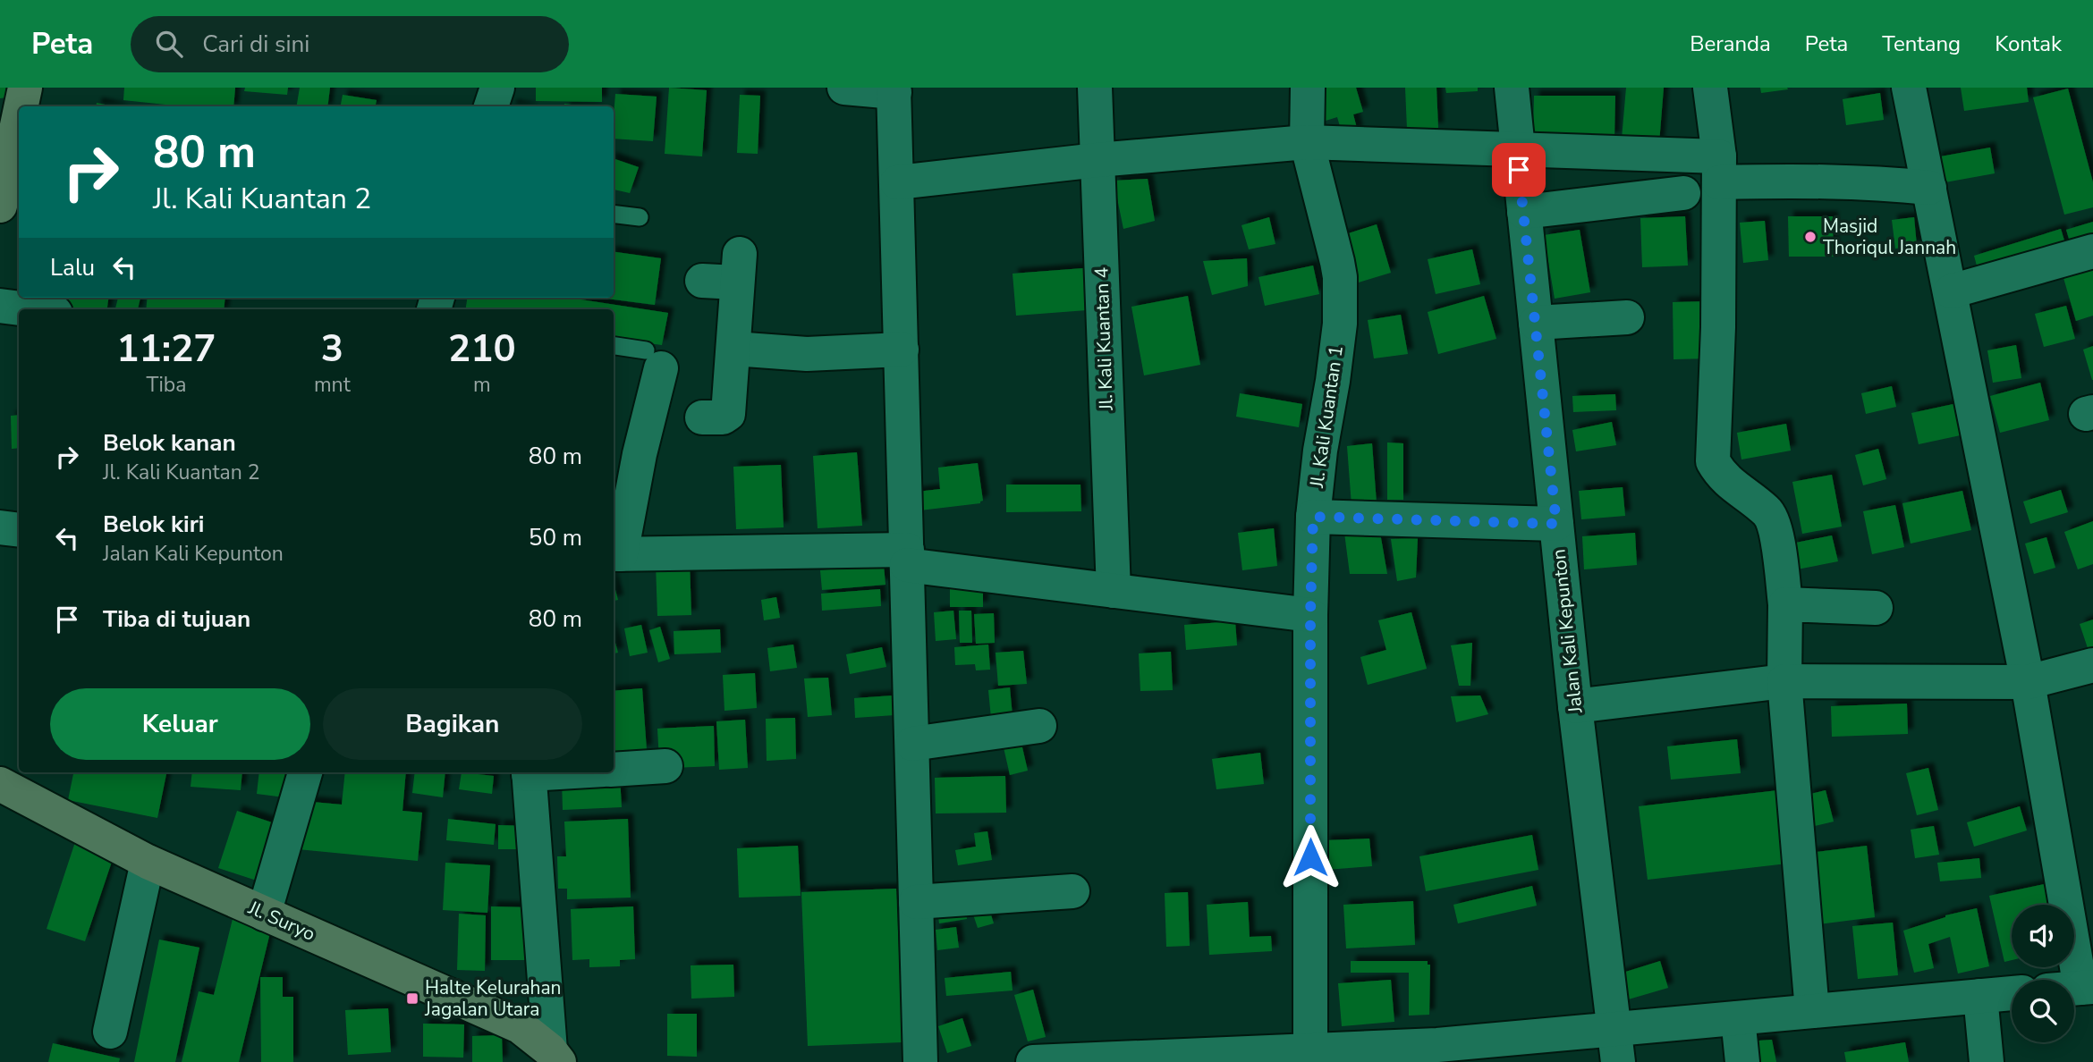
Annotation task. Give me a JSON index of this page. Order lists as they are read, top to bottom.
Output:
{
  "streets": {
    "main road": ["Jl. Suryo"],
    "street": ["Jl. Kali Kuantan 4", "Jl. Kali Kuantan 1", "Jalan Kali Kepunton"]
  },
  "places": {
    "other": ["Masjid Thoriqul Jannah"],
    "transit": ["Halte Kelurahan Jagalan Utara"]
  },
  "page": {
    "header": "Peta",
    "search": "Cari di sini",
    "nav": [
      "Beranda",
      "Peta",
      "Tentang",
      "Kontak"
    ],
    "turn": ["80 m", "Jl. Kali Kuantan 2"],
    "then": "Lalu",
    "eta": [
      "11:27",
      "Tiba",
      "3",
      "mnt",
      "210",
      "m"
    ],
    "list": [
      {
        "name": "Belok kanan",
        "note": "Jl. Kali Kuantan 2",
        "value": "80 m"
      },
      {
        "name": "Belok kiri",
        "note": "Jalan Kali Kepunton",
        "value": "50 m"
      },
      {
        "name": "Tiba di tujuan",
        "value": "80 m"
      }
    ],
    "buttons": ["Keluar", "Bagikan"]
  }
}
